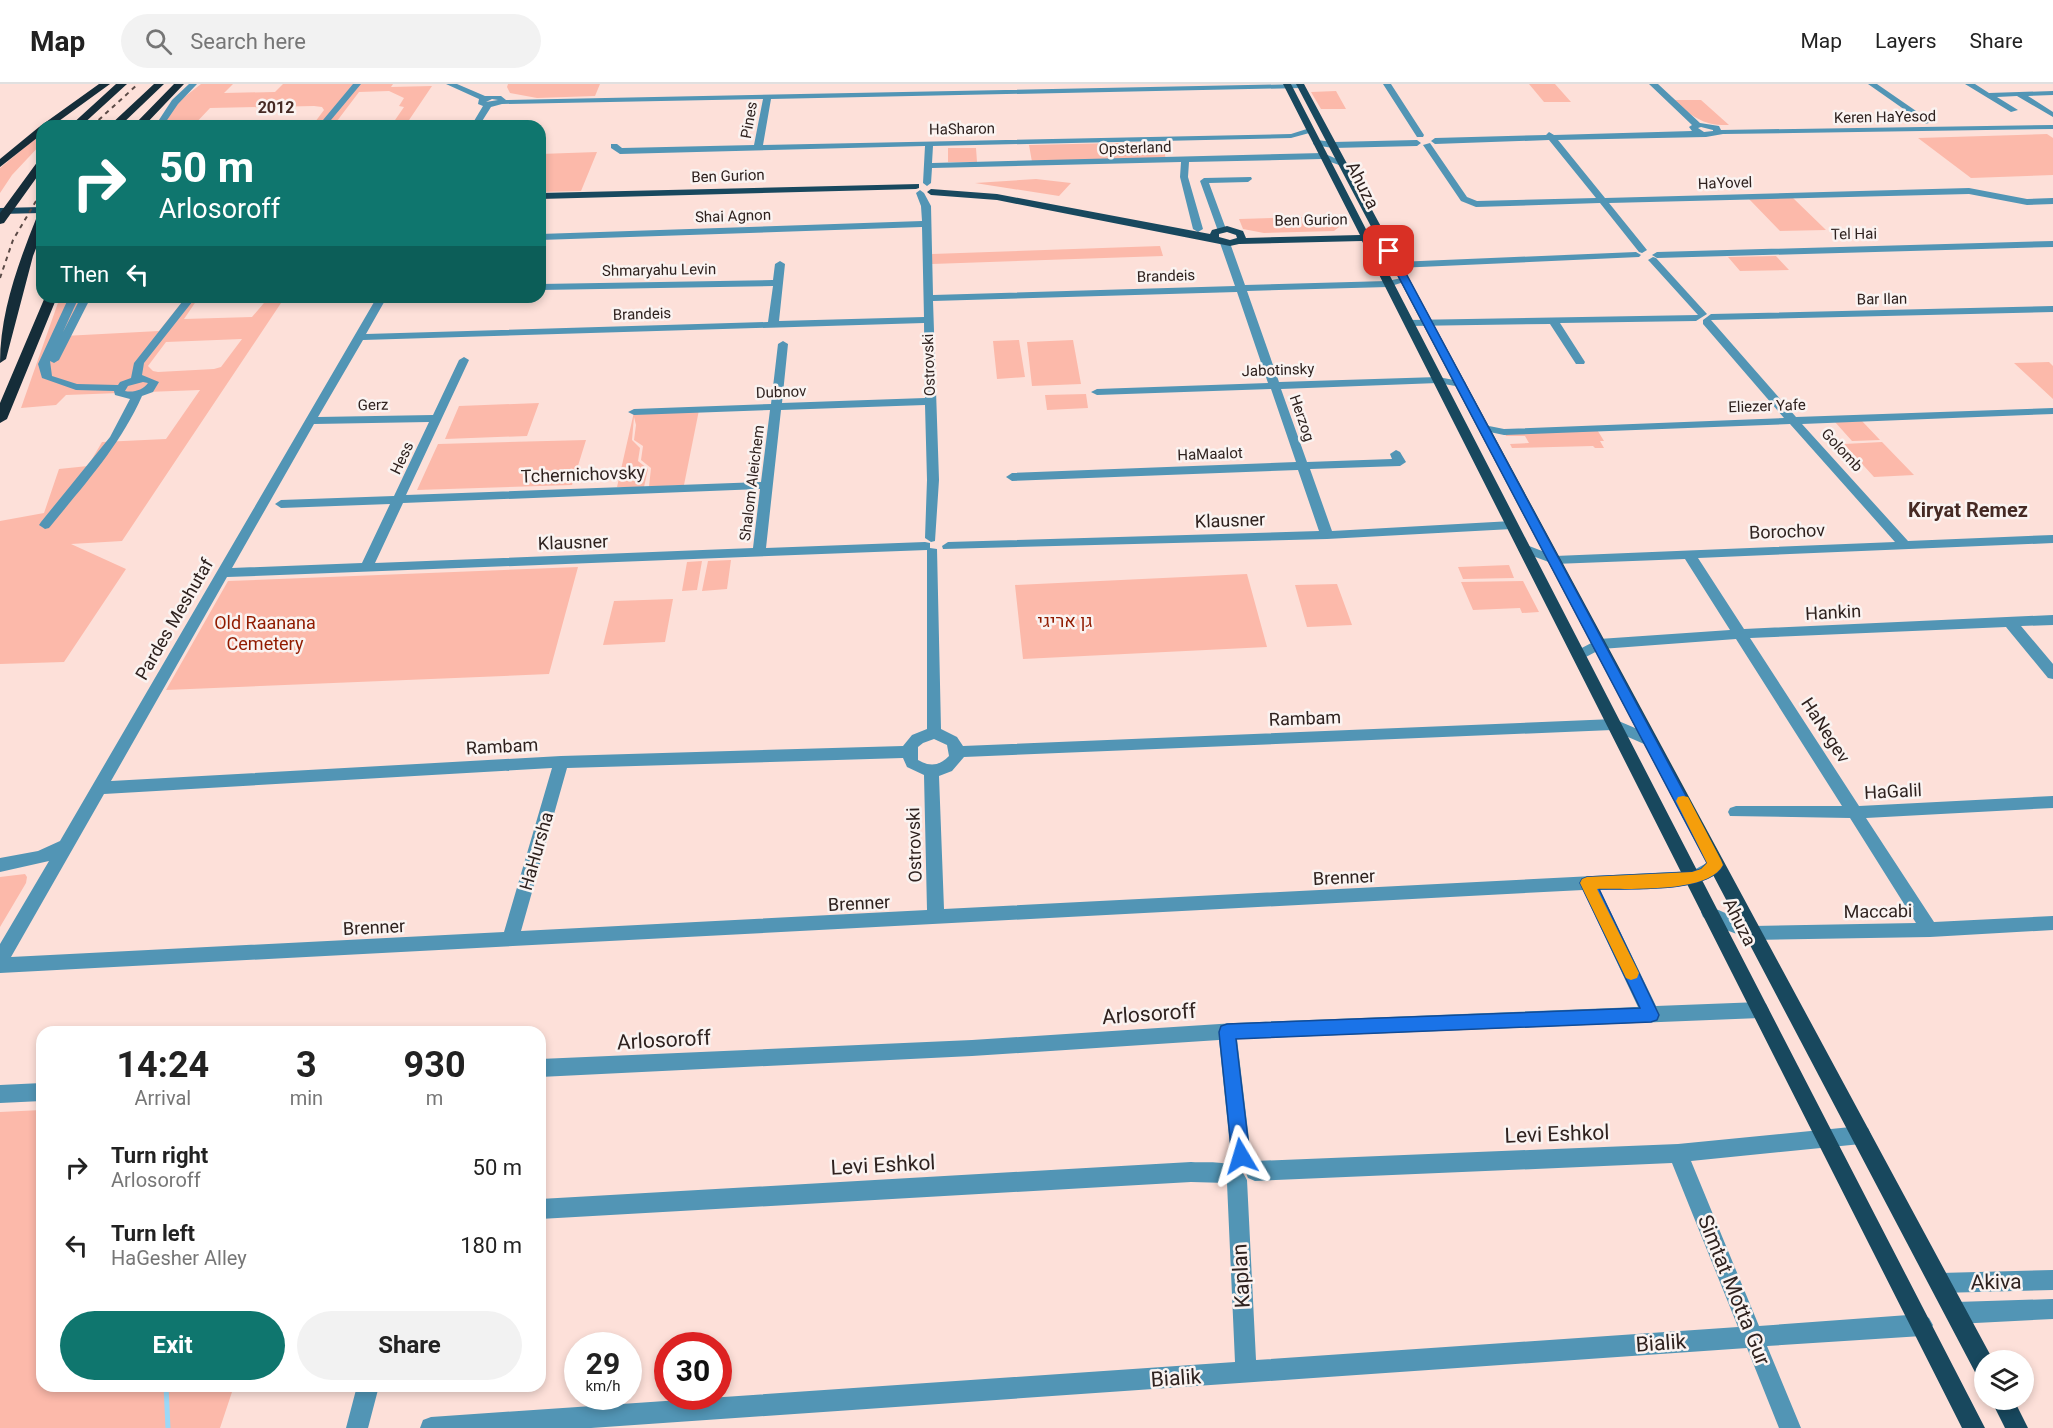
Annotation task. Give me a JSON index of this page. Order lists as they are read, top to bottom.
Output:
{
  "streets": {
    "main road": ["Ben Gurion", "Ahuza"],
    "street": [
      "Keren HaYesod",
      "Pines",
      "HaSharon",
      "Opsterland",
      "HaYovel",
      "Shai Agnon",
      "Tel Hai",
      "Shmaryahu Levin",
      "Brandeis",
      "Bar Ilan",
      "Ostrovski",
      "Jabotinsky",
      "Dubnov",
      "Gerz",
      "Eliezer Yafe",
      "Herzog",
      "Golomb",
      "HaMaalot",
      "Hess",
      "Tchernichovsky",
      "Shalom Aleichem",
      "Klausner",
      "Borochov",
      "Hankin",
      "Pardes Meshutaf",
      "Rambam",
      "HaNegev",
      "HaGalil",
      "HaHursha",
      "Brenner",
      "Maccabi",
      "Arlosoroff",
      "Levi Eshkol",
      "Kaplan",
      "Akiva",
      "Simtat Motta Gur",
      "Bialik"
    ]
  },
  "crossings": [
    ["Pines", "HaSharon"],
    ["HaSharon", "Opsterland"],
    ["HaSharon", "Ahuza"],
    ["HaSharon", "Ostrovski"],
    ["Opsterland", "Ahuza"],
    ["Opsterland", "Ostrovski"],
    ["Ben Gurion", "Ahuza"],
    ["Ben Gurion", "Ostrovski"],
    ["Ahuza", "Brandeis"],
    ["Ahuza", "Bar Ilan"],
    ["Ahuza", "Jabotinsky"],
    ["Ahuza", "Eliezer Yafe"],
    ["Ahuza", "Klausner"],
    ["Ahuza", "Borochov"],
    ["Ahuza", "Hankin"],
    ["Ahuza", "Rambam"],
    ["Ahuza", "Brenner"],
    ["Ahuza", "Maccabi"],
    ["Ahuza", "Arlosoroff"],
    ["Ahuza", "Levi Eshkol"],
    ["Ahuza", "Akiva"],
    ["Ahuza", "Bialik"],
    ["Shai Agnon", "Ostrovski"],
    ["Tel Hai", "Golomb"],
    ["Brandeis", "Ostrovski"],
    ["Brandeis", "Herzog"],
    ["Brandeis", "Pardes Meshutaf"],
    ["Bar Ilan", "Golomb"],
    ["Ostrovski", "Dubnov"],
    ["Ostrovski", "Klausner"],
    ["Ostrovski", "Rambam"],
    ["Ostrovski", "Brenner"],
    ["Jabotinsky", "Herzog"],
    ["Dubnov", "Shalom Aleichem"],
    ["Gerz", "Hess"],
    ["Gerz", "Pardes Meshutaf"],
    ["Eliezer Yafe", "Golomb"],
    ["Herzog", "HaMaalot"],
    ["Herzog", "Klausner"],
    ["Golomb", "Borochov"],
    ["Hess", "Tchernichovsky"],
    ["Hess", "Klausner"],
    ["Tchernichovsky", "Shalom Aleichem"],
    ["Shalom Aleichem", "Klausner"],
    ["Klausner", "Pardes Meshutaf"],
    ["Borochov", "HaNegev"],
    ["Hankin", "HaNegev"],
    ["Pardes Meshutaf", "Rambam"],
    ["Rambam", "HaHursha"],
    ["HaNegev", "HaGalil"],
    ["HaNegev", "Maccabi"],
    ["HaHursha", "Brenner"],
    ["Brenner", "Maccabi"],
    ["Levi Eshkol", "Kaplan"],
    ["Levi Eshkol", "Simtat Motta Gur"],
    ["Kaplan", "Bialik"],
    ["Simtat Motta Gur", "Bialik"]
  ],
  "districts": ["2012", "Kiryat Remez"],
  "parks": ["גן אריגי", "Old Raanana Cemetery"],
  "page": {
    "header": "Map",
    "search": "Search here",
    "nav": ["Map", "Layers", "Share"],
    "turn": ["50 m", "Arlosoroff"],
    "then": "Then",
    "eta": [
      "14:24",
      "Arrival",
      "3",
      "min",
      "930",
      "m"
    ],
    "list": [
      {
        "name": "Turn right",
        "note": "Arlosoroff",
        "value": "50 m"
      },
      {
        "name": "Turn left",
        "note": "HaGesher Alley",
        "value": "180 m"
      }
    ],
    "buttons": ["Exit", "Share"],
    "speed": "29 km/h",
    "limit": "30"
  }
}
